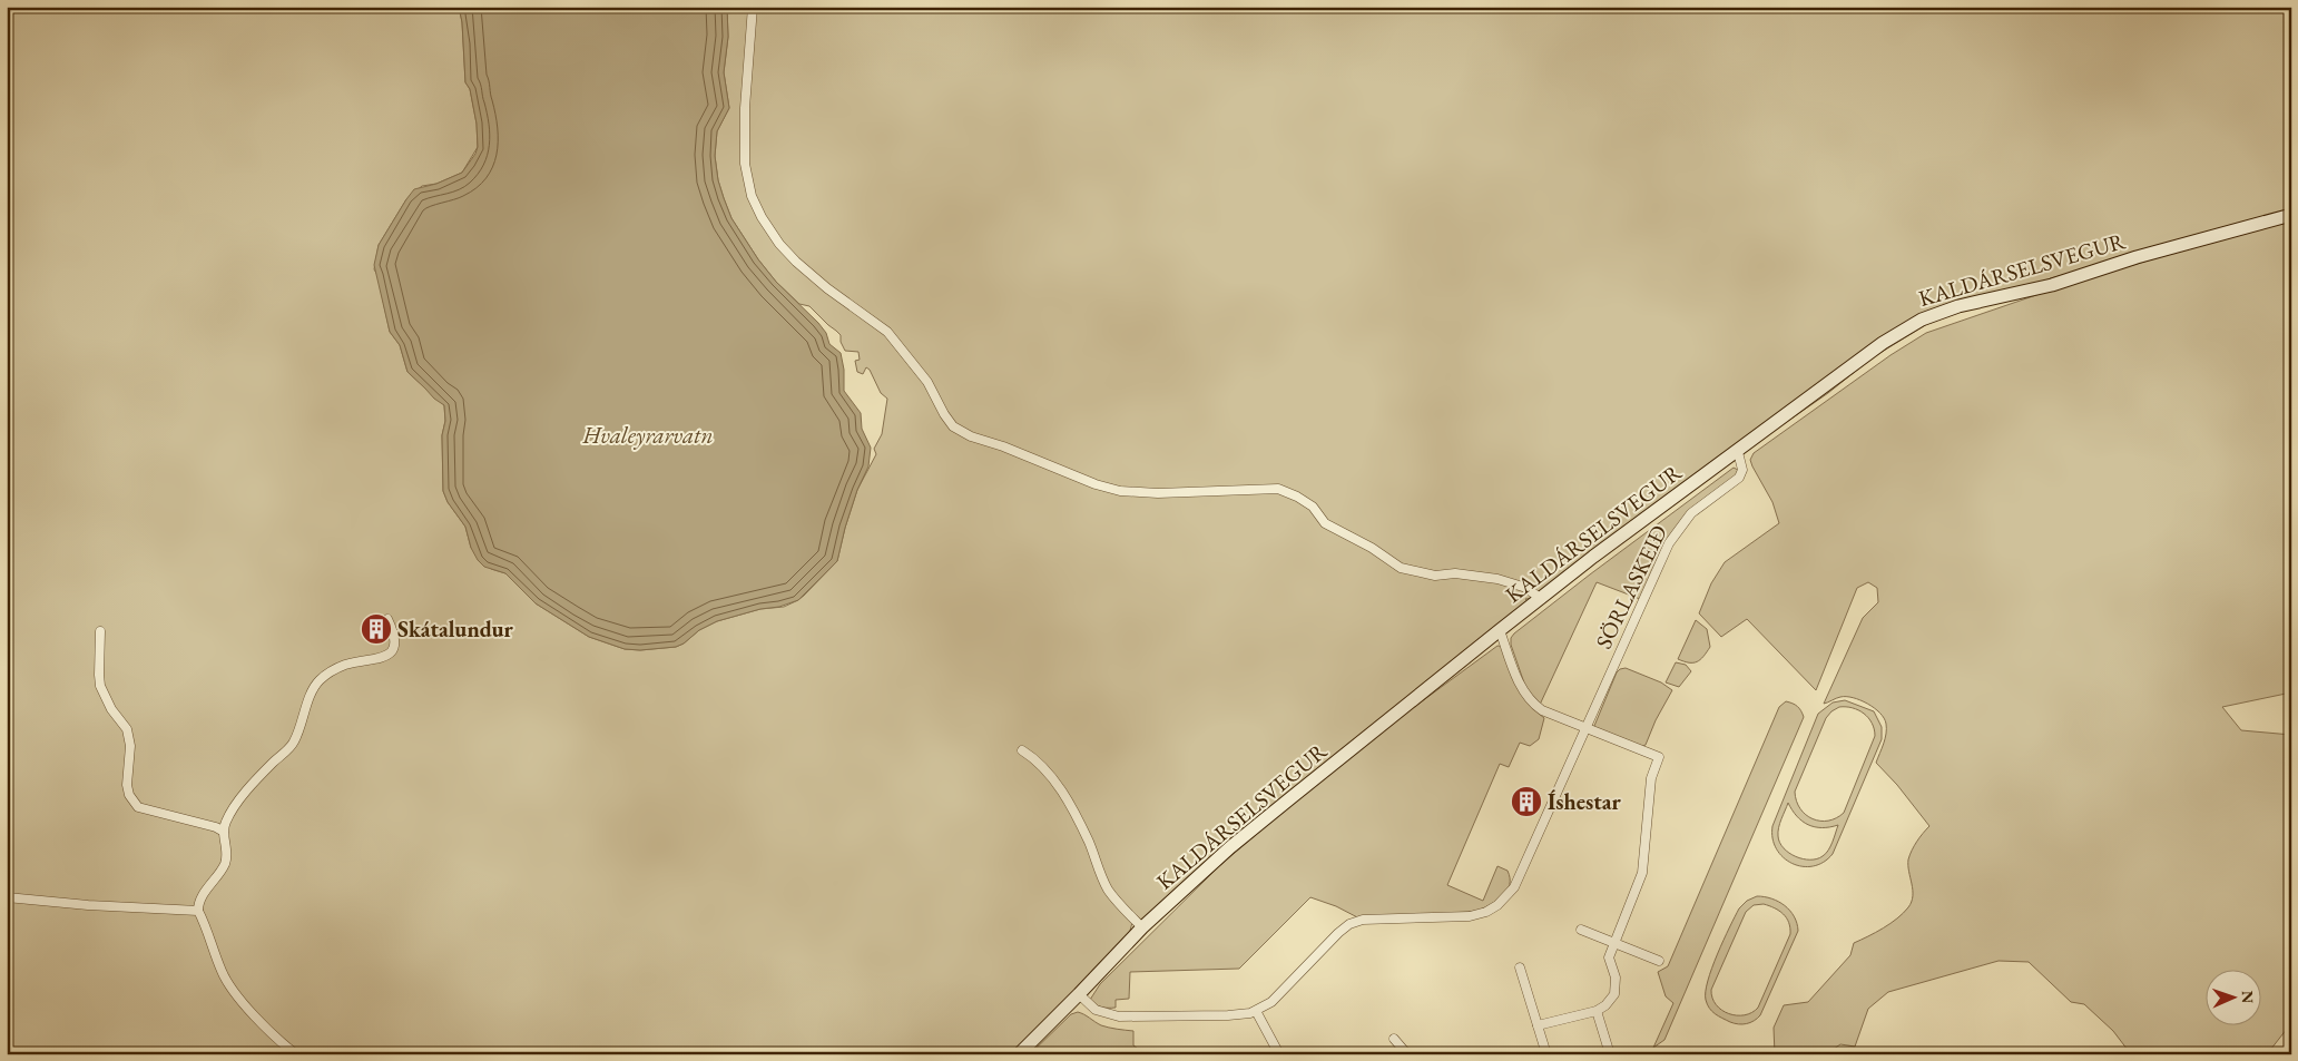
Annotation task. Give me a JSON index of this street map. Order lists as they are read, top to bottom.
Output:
{
  "streets": {
    "street": ["KALDÁRSELSVEGUR", "SÖRLASKEIÐ"]
  },
  "crossings": [
    ["KALDÁRSELSVEGUR", "SÖRLASKEIÐ"]
  ],
  "water": ["Hvaleyrarvatn"],
  "places": {
    "building": ["Skátalundur", "Íshestar"]
  },
  "north": "right"
}
